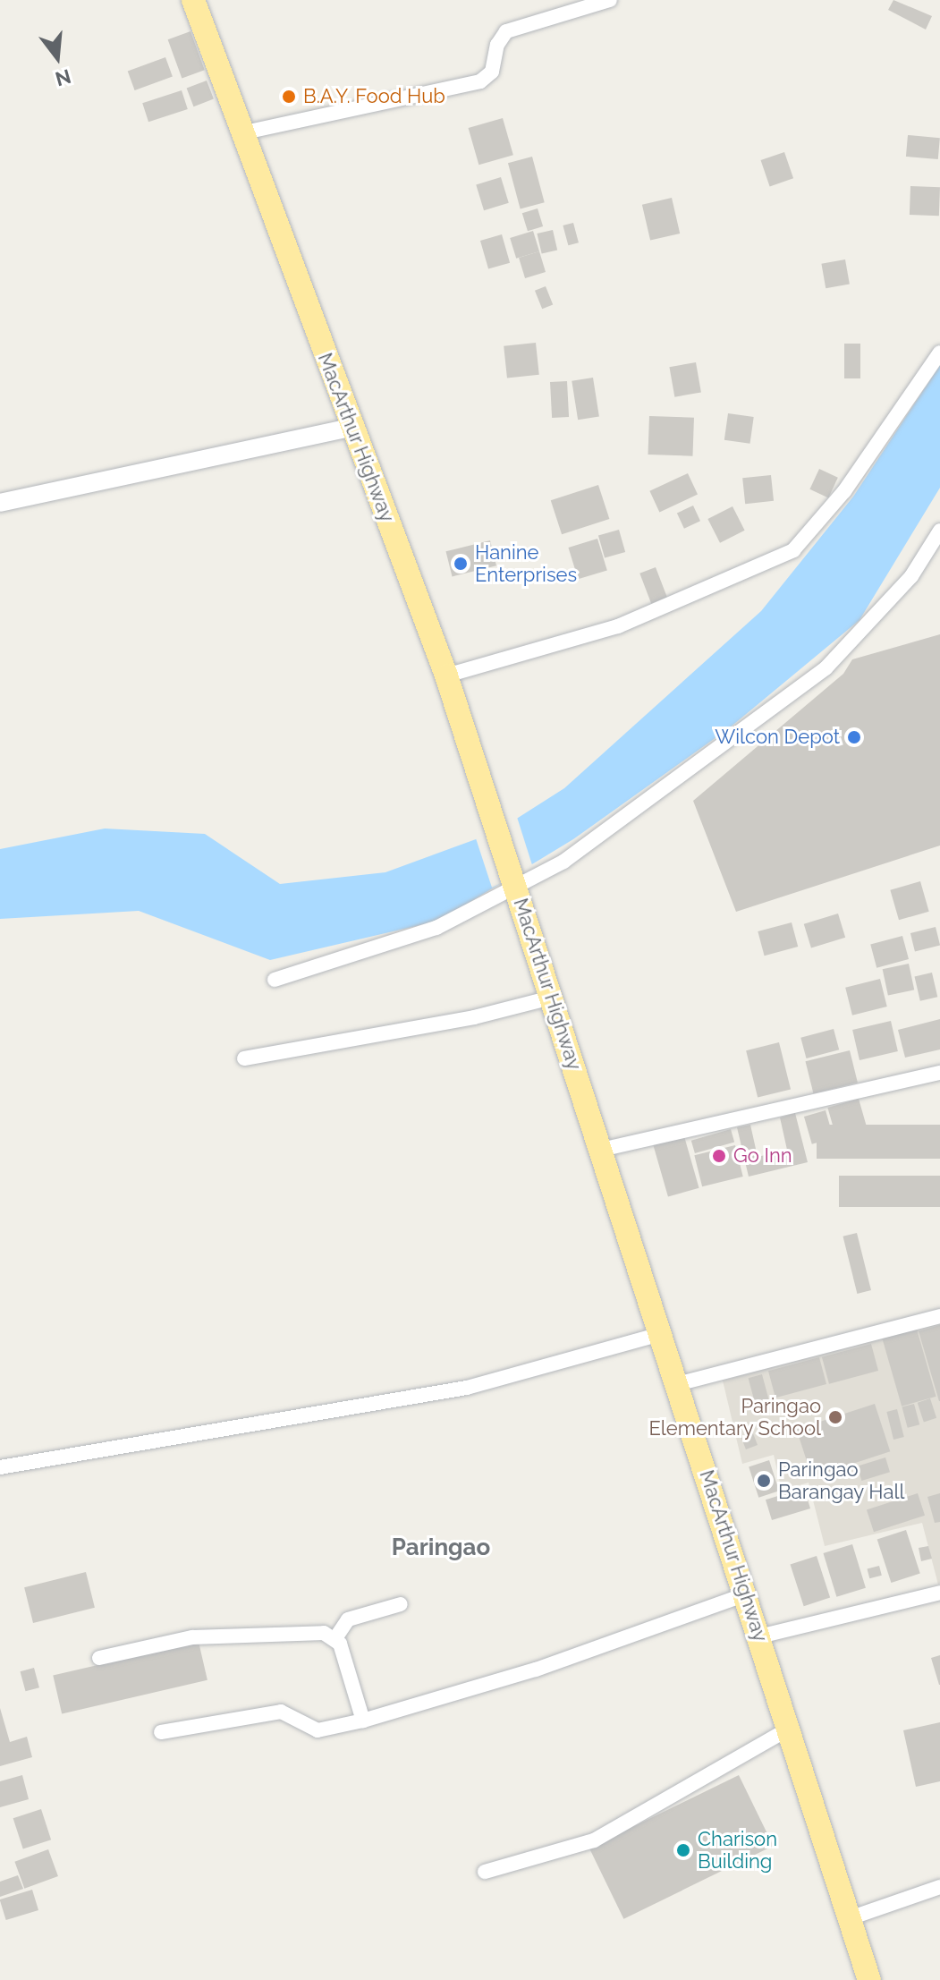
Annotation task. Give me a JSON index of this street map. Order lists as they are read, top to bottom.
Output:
{
  "streets": {
    "highway": ["MacArthur Highway"]
  },
  "districts": ["Paringao"],
  "places": [
    "B.A.Y. Food Hub",
    "Hanine Enterprises",
    "Wilcon Depot",
    "Go Inn",
    "Paringao Elementary School",
    "Paringao Barangay Hall",
    "Charison Building"
  ],
  "north": "bottom"
}
